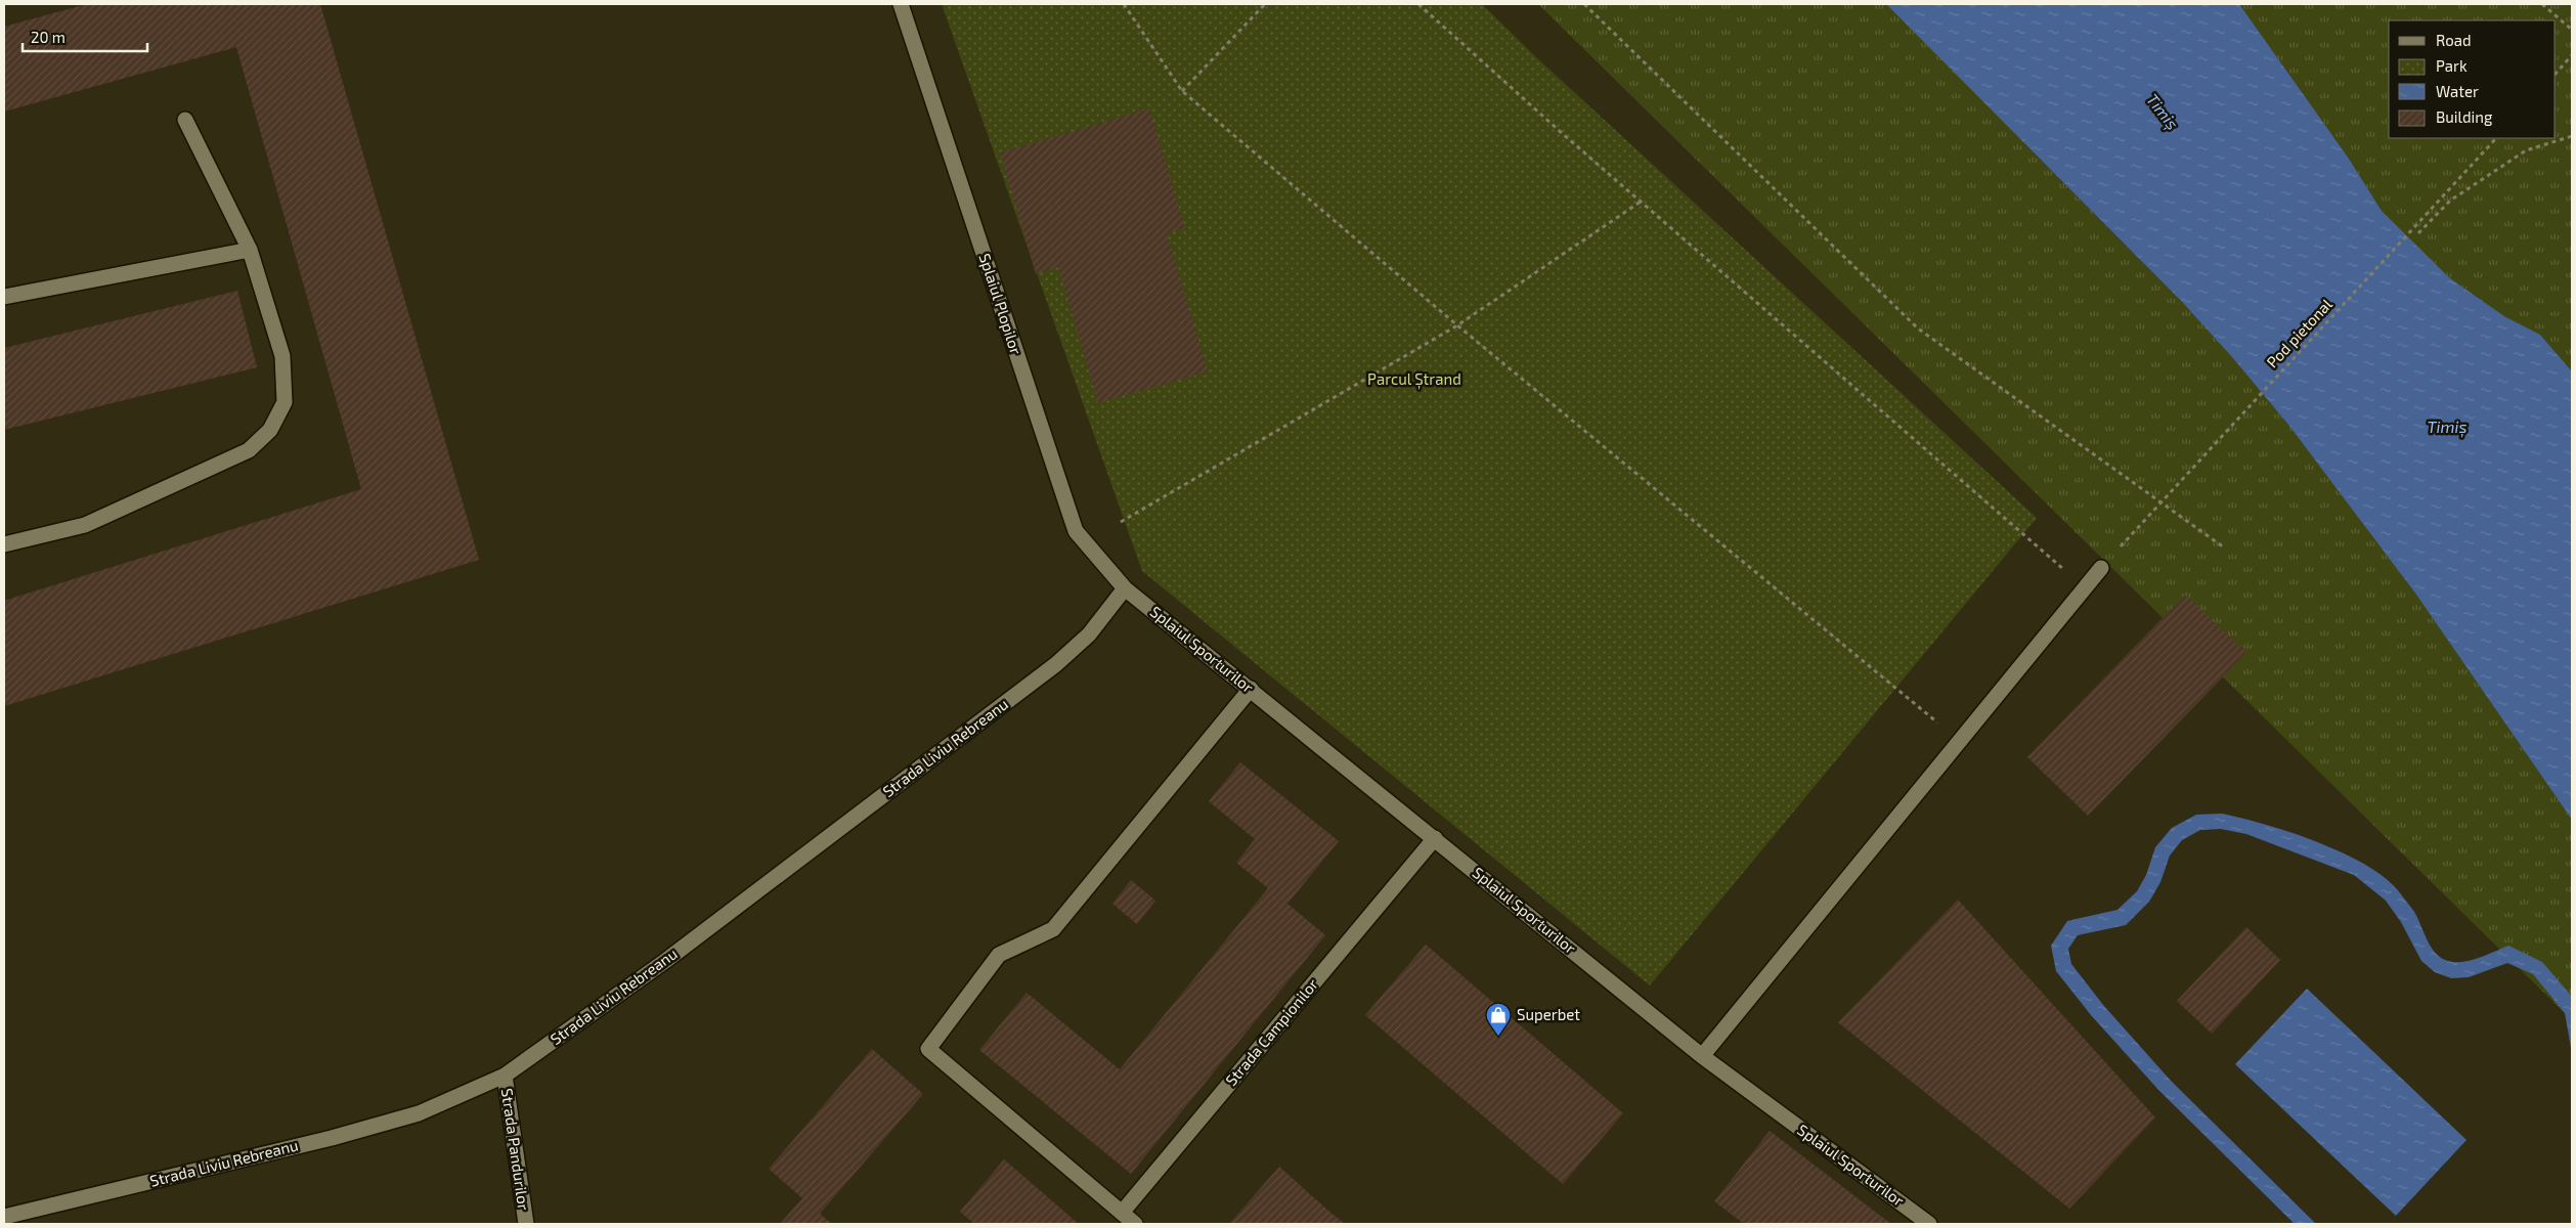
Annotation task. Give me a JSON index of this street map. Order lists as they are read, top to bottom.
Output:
{
  "streets": {
    "street": [
      "Splaiul Plopilor",
      "Splaiul Sporturilor",
      "Strada Liviu Rebreanu",
      "Strada Campionilor",
      "Strada Pandurilor"
    ],
    "path": ["Pod pietonal"]
  },
  "crossings": [
    ["Splaiul Plopilor", "Splaiul Sporturilor"],
    ["Splaiul Plopilor", "Strada Liviu Rebreanu"],
    ["Splaiul Sporturilor", "Strada Liviu Rebreanu"],
    ["Splaiul Sporturilor", "Strada Campionilor"],
    ["Strada Liviu Rebreanu", "Strada Pandurilor"]
  ],
  "water": ["Timiș"],
  "parks": ["Parcul Ștrand"],
  "places": {
    "shop": ["Superbet"]
  },
  "legend": [
    "Road",
    "Park",
    "Water",
    "Building"
  ],
  "scale_bar": "20 m"
}
